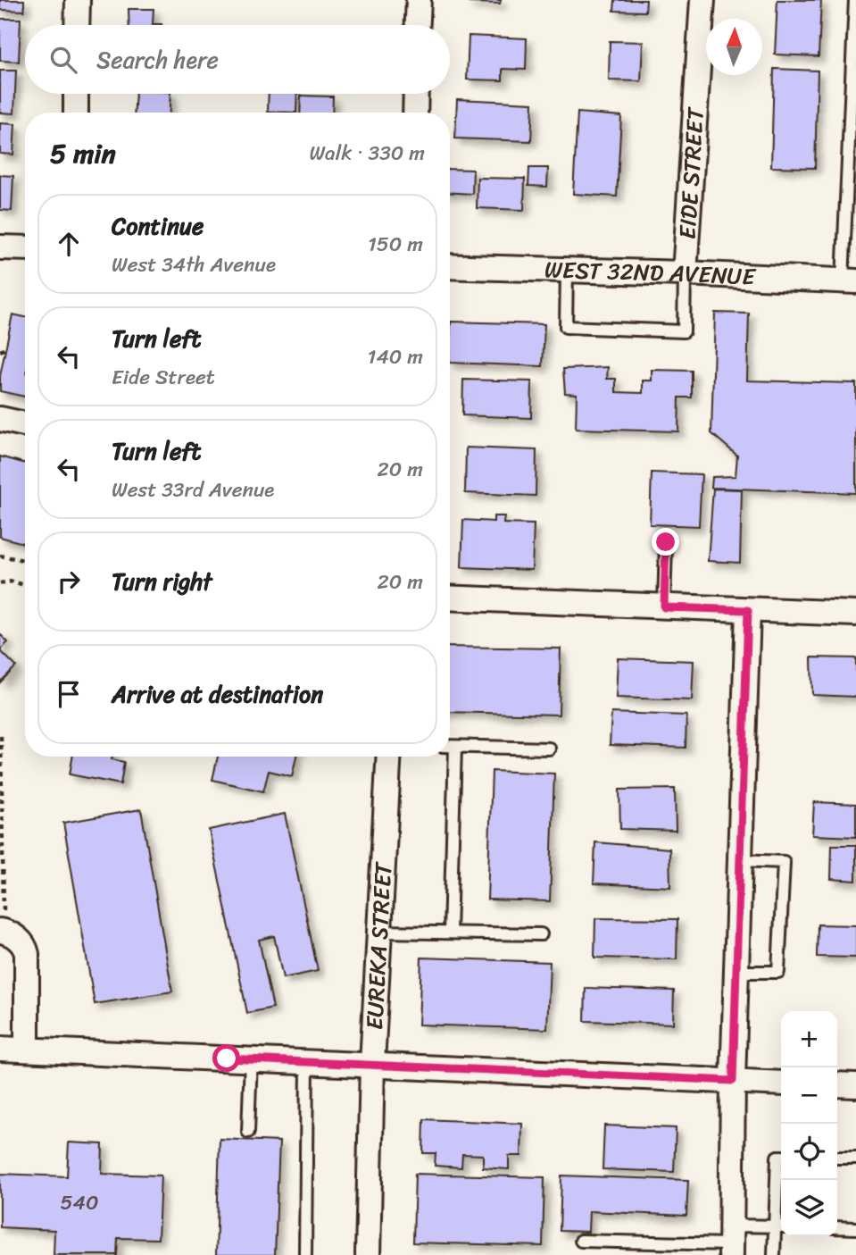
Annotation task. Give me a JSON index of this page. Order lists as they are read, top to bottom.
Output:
{
  "streets": {
    "street": ["EIDE STREET", "WEST 32ND AVENUE", "EUREKA STREET"]
  },
  "crossings": [
    ["EIDE STREET", "WEST 32ND AVENUE"]
  ],
  "house_numbers": ["540"],
  "north": "top",
  "page": {
    "search": "Search here",
    "heading": ["5 min", "Walk · 330 m"],
    "list": [
      ["Continue", "West 34th Avenue", "150 m"],
      ["Turn left", "Eide Street", "140 m"],
      ["Turn left", "West 33rd Avenue", "20 m"],
      ["Turn right", "20 m"],
      "Arrive at destination"
    ],
    "map_buttons": ["+", "−"]
  }
}
